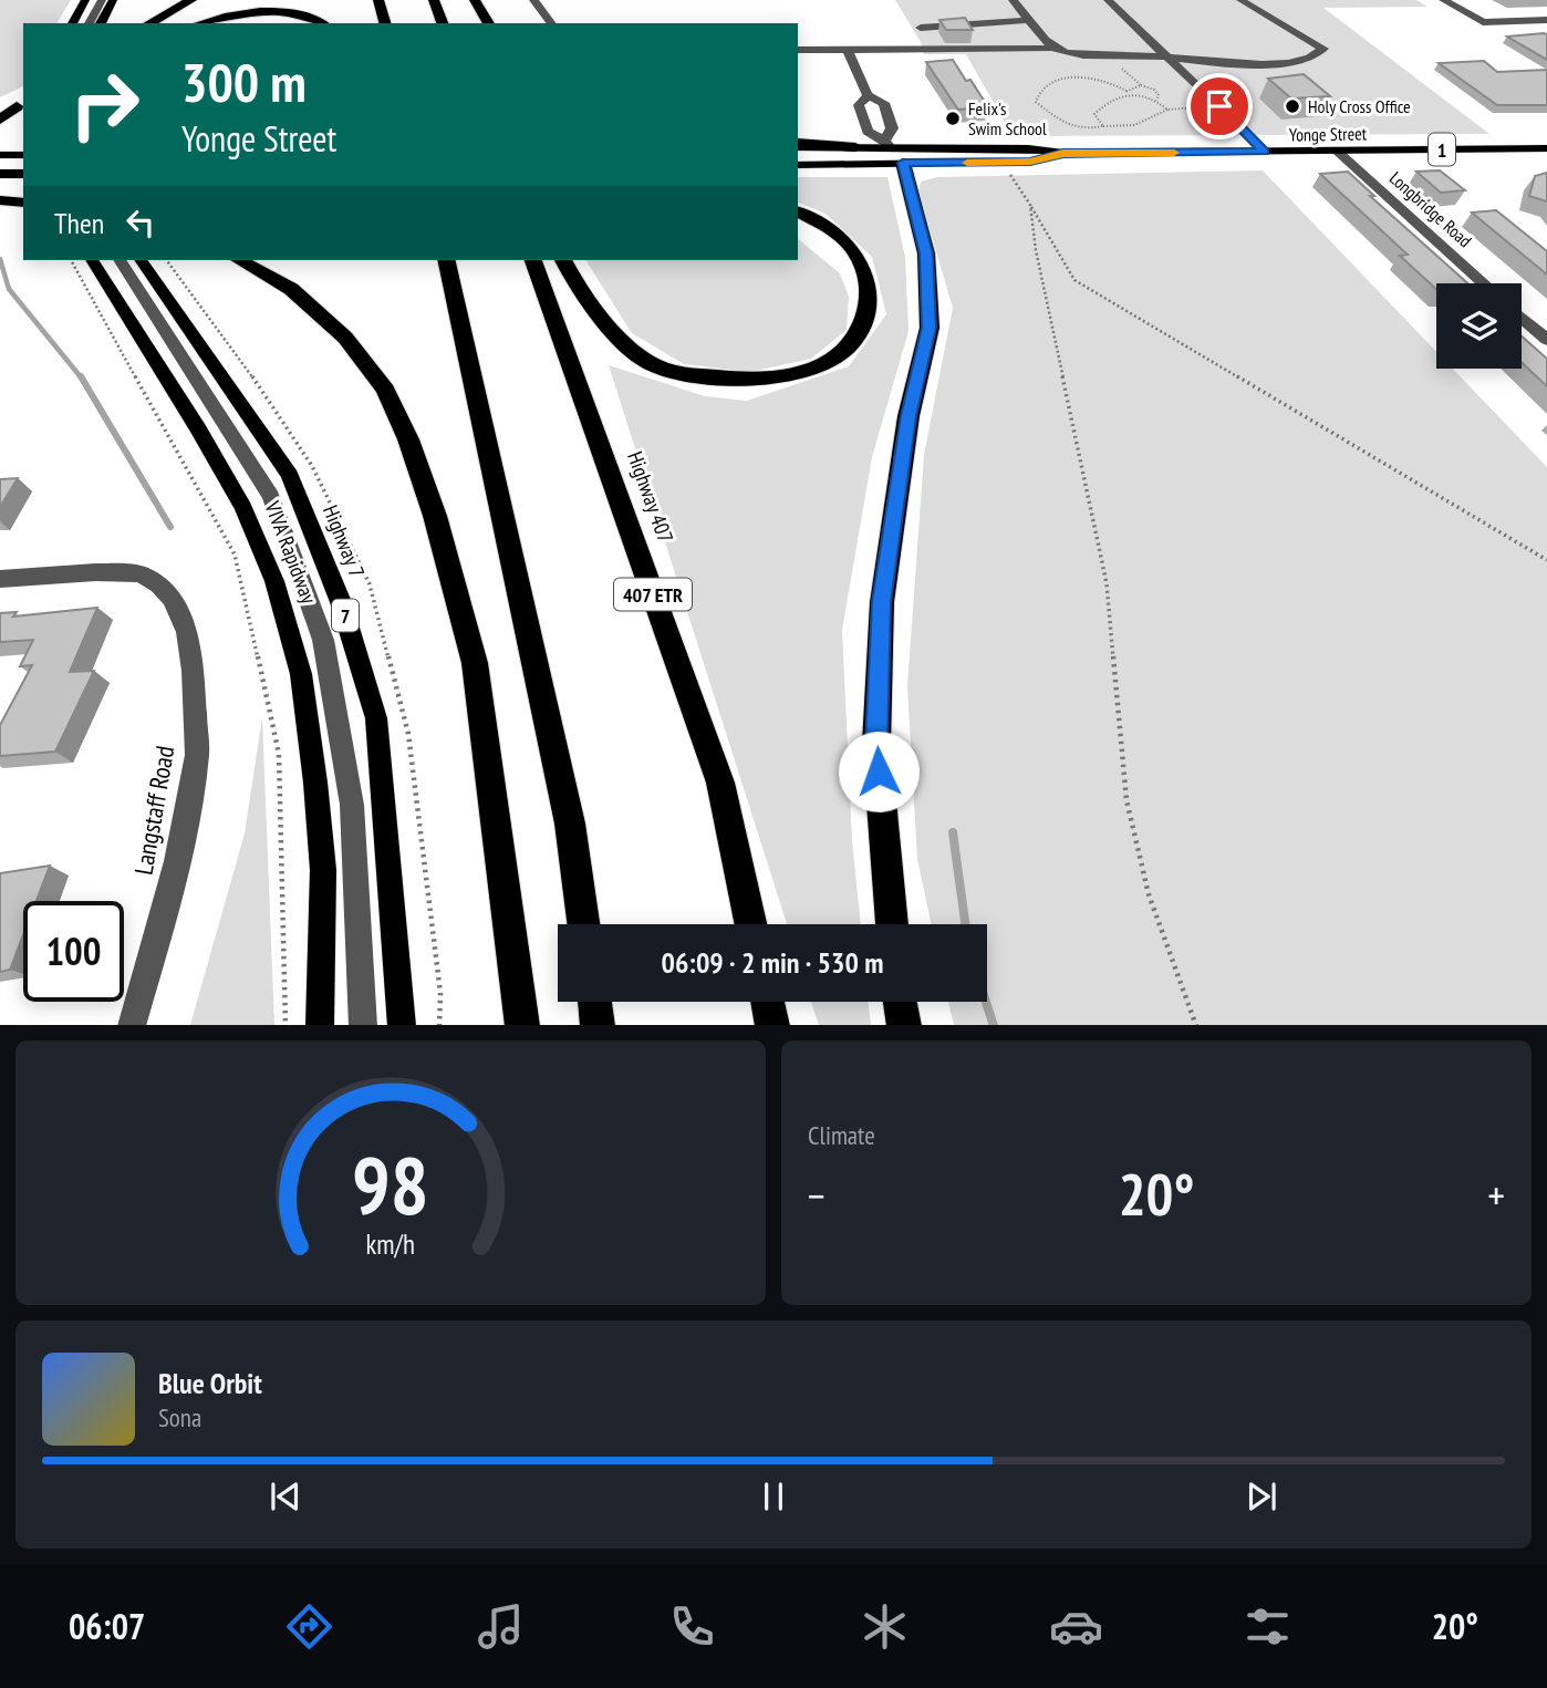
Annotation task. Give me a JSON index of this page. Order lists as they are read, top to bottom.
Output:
{
  "streets": {
    "highway": ["Highway 407", "407 ETR"],
    "main road": [
      "Yonge Street",
      "1",
      "Highway 7",
      "7"
    ],
    "street": ["Longbridge Road", "VIVA Rapidway", "Langstaff Road"]
  },
  "crossings": [
    ["Yonge Street", "Longbridge Road"]
  ],
  "places": ["Holy Cross Office", "Felix's Swim School"],
  "page": {
    "turn": ["300 m", "Yonge Street"],
    "then": "Then",
    "limit": "100",
    "trip": "06:09 · 2 min · 530 m",
    "tile": "Climate",
    "heat": ["−", "20°", "+"],
    "song": ["Blue Orbit", "Sona"],
    "tabs": ["06:07", "20°"],
    "gauge": ["98", "km/h"]
  }
}
